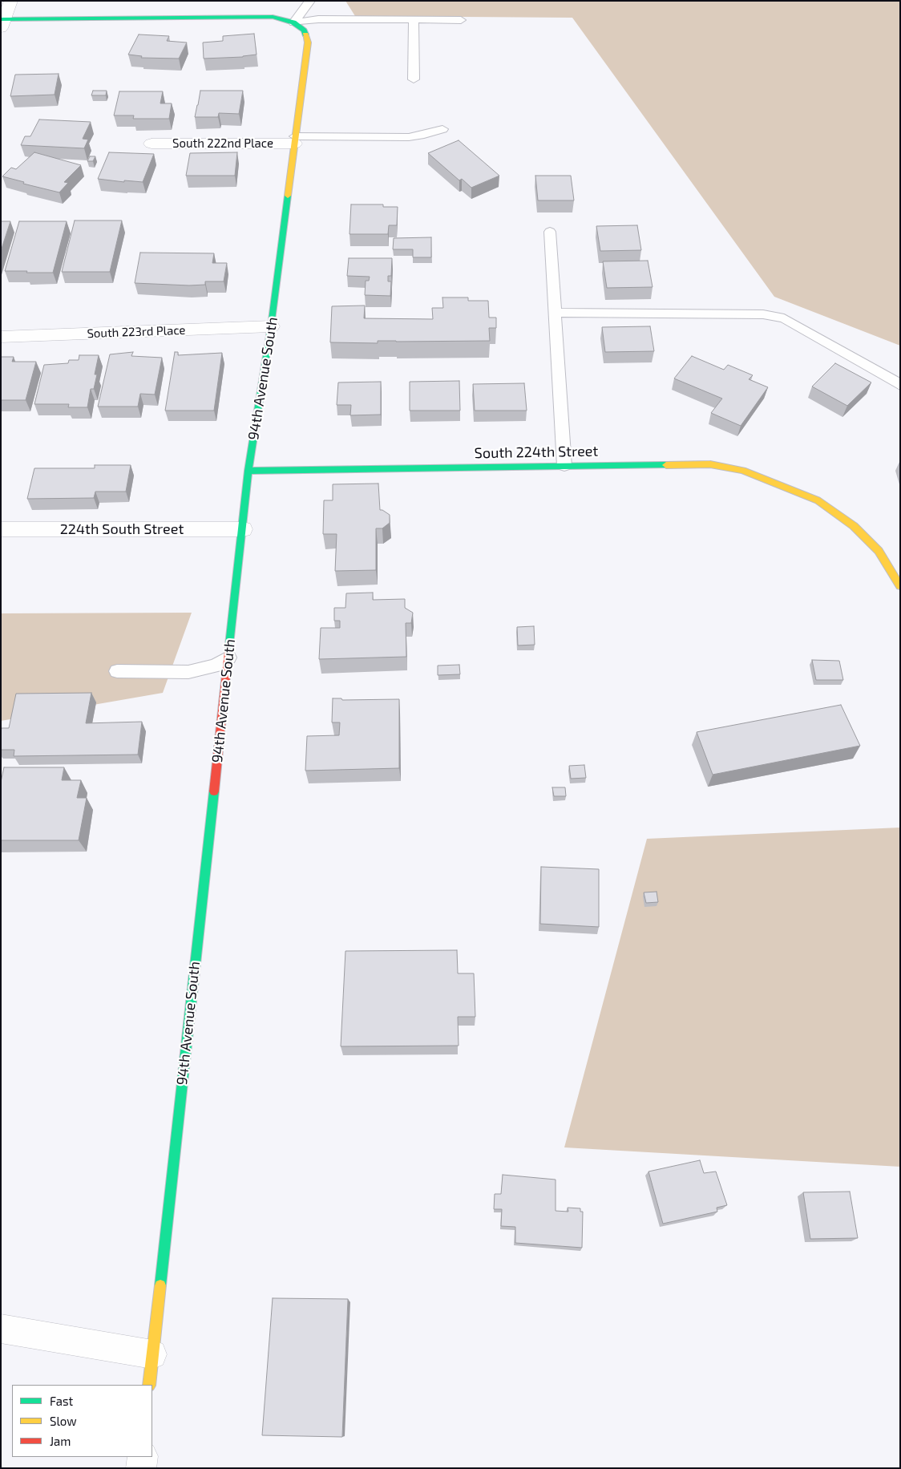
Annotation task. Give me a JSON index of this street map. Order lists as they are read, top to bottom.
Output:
{
  "streets": {
    "street": [
      "South 222nd Place",
      "South 223rd Place",
      "94th Avenue South",
      "South 224th Street",
      "224th South Street"
    ]
  },
  "crossings": [
    ["South 222nd Place", "94th Avenue South"],
    ["South 223rd Place", "94th Avenue South"],
    ["94th Avenue South", "South 224th Street"],
    ["94th Avenue South", "224th South Street"]
  ],
  "legend": ["Fast", "Slow", "Jam"]
}
